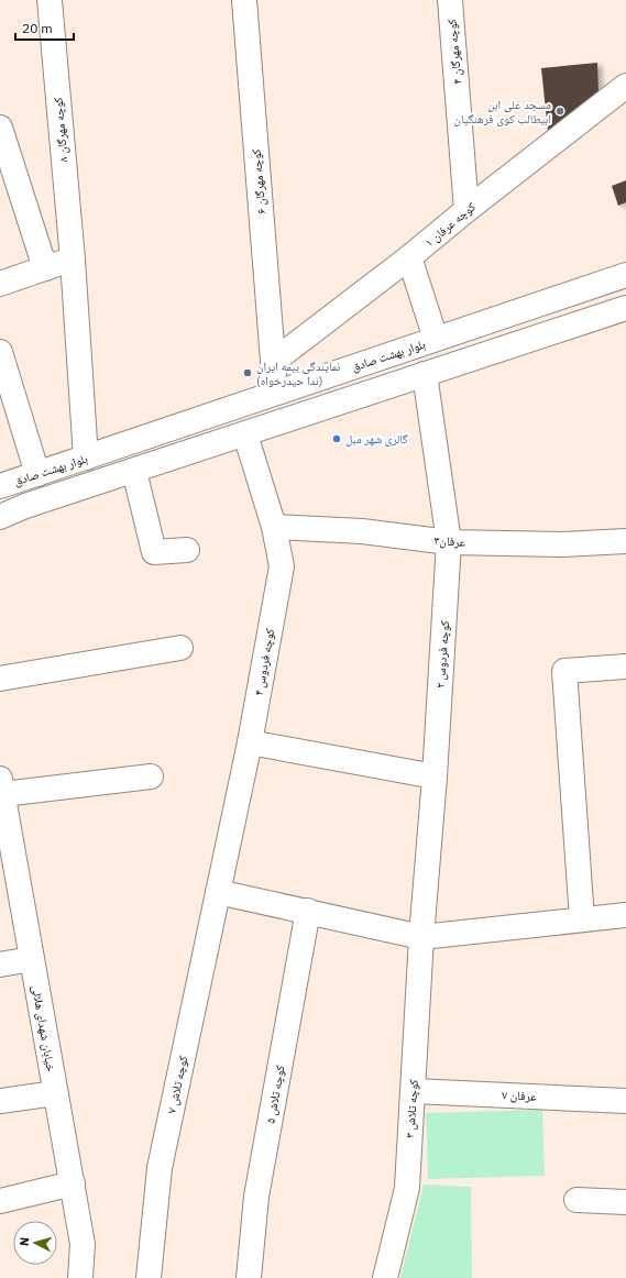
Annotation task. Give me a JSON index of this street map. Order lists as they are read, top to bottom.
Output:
{
  "streets": {
    "street": [
      "کوچه مهرگان ۴",
      "کوچه مهرگان ۸",
      "کوچه مهرگان ۶",
      "کوچه عرفان ۱",
      "بلوار بهشت صادق",
      "عرفان۳",
      "کوچه فردوس ۲",
      "کوچه فردوس ۴",
      "خیابان شهدای هلالی",
      "کوچه تلاش ۷",
      "کوچه تلاش ۵",
      "عرفان ۷",
      "کوچه تلاش ۳"
    ]
  },
  "crossings": [
    ["کوچه مهرگان ۴", "کوچه عرفان ۱"],
    ["کوچه مهرگان ۸", "بلوار بهشت صادق"],
    ["کوچه مهرگان ۶", "کوچه عرفان ۱"],
    ["کوچه مهرگان ۶", "بلوار بهشت صادق"],
    ["عرفان۳", "کوچه فردوس ۲"],
    ["عرفان۳", "کوچه فردوس ۴"],
    ["کوچه فردوس ۲", "کوچه تلاش ۳"],
    ["کوچه فردوس ۴", "کوچه تلاش ۷"],
    ["عرفان ۷", "کوچه تلاش ۳"]
  ],
  "places": ["مسجد علی ابن ابیطالب کوی فرهنگیان", "نمایندگی بیمه ایران (ندا حیدرخواه)", "گالری شهر مبل"],
  "scale_bar": "20 m",
  "north": "left"
}
